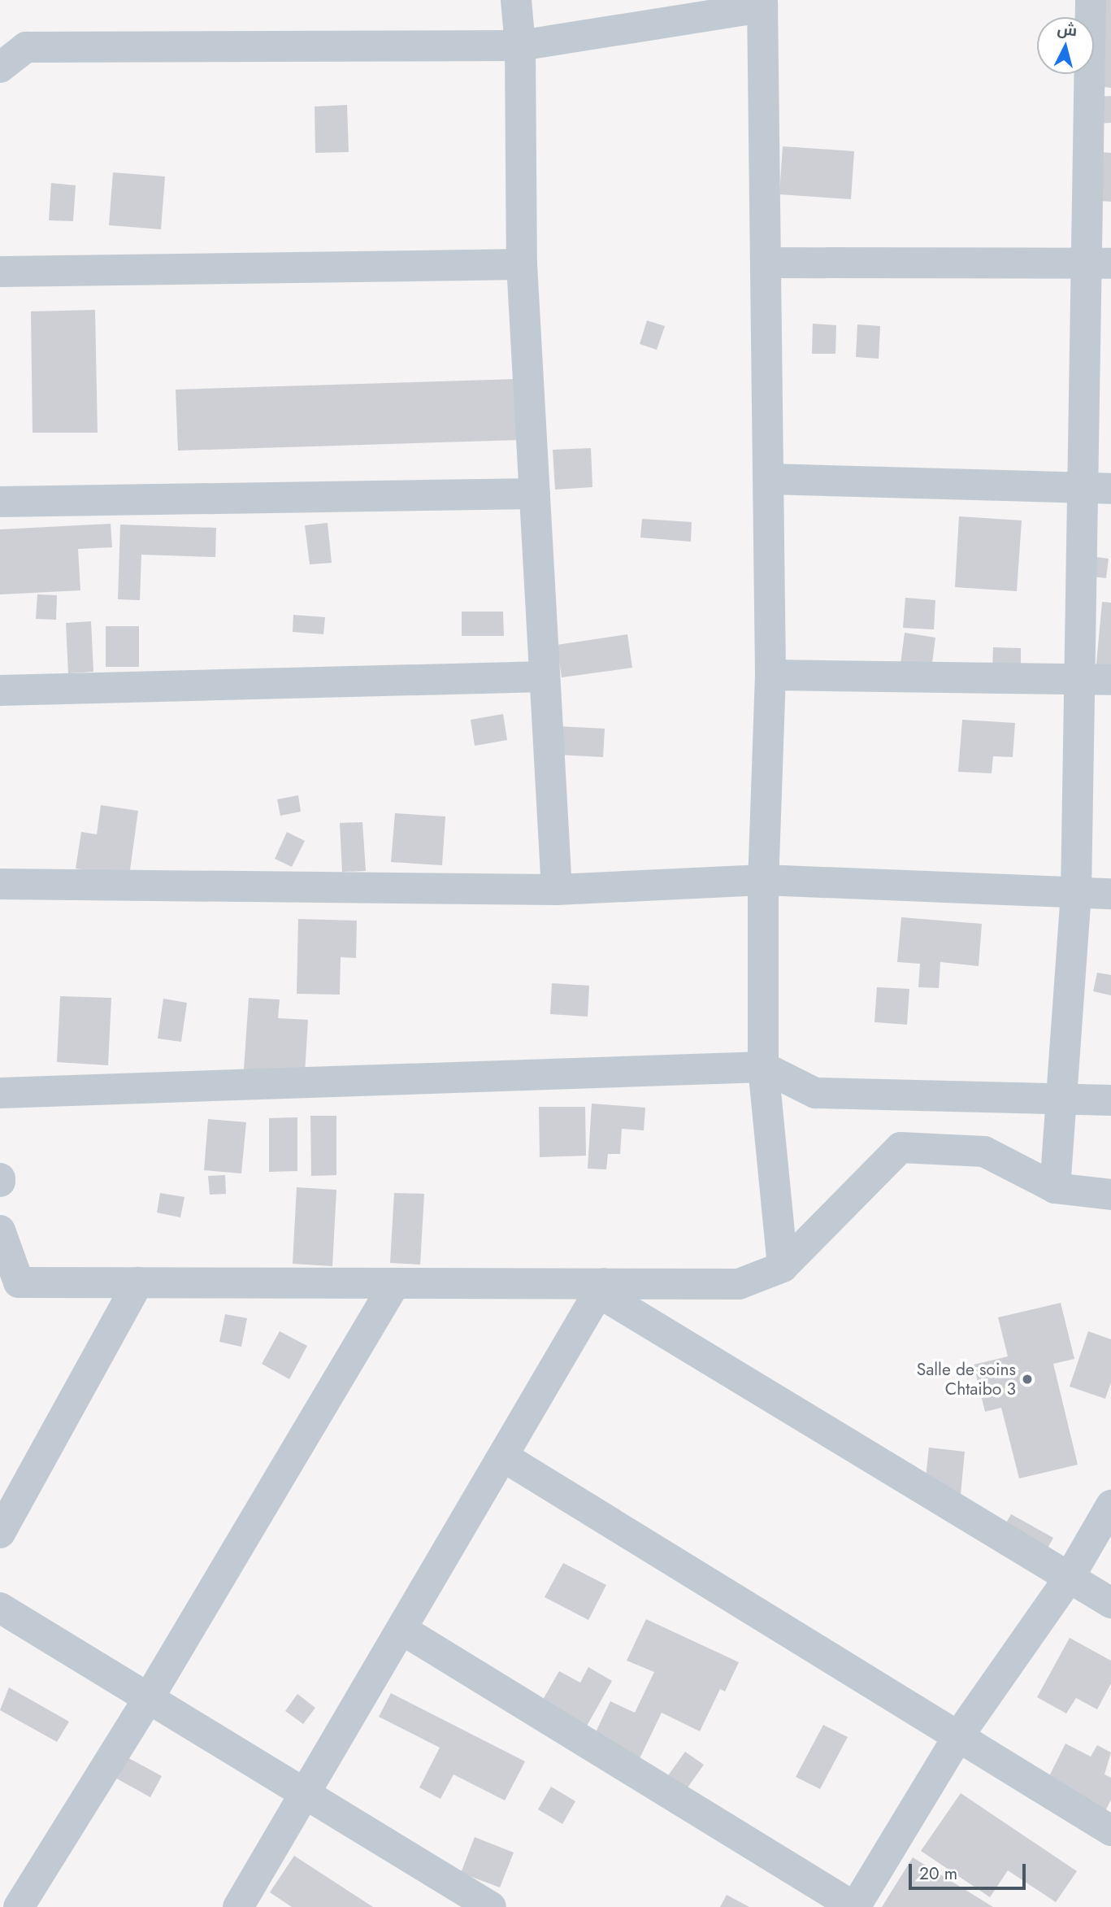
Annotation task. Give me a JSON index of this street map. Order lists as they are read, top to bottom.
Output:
{
  "places": ["Salle de soins Chtaibo 3"],
  "scale_bar": "20 m",
  "north": "top"
}
